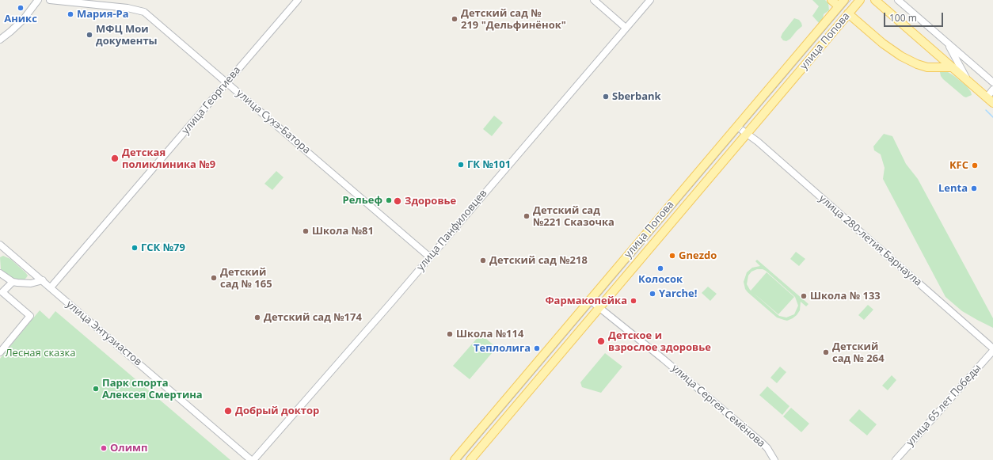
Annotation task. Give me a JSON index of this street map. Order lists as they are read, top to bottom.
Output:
{
  "streets": {
    "main road": ["улица Попова"],
    "street": [
      "улица Георгиева",
      "улица Сухэ-Батора",
      "улица Панфиловцев",
      "улица 280-летия Барнаула",
      "улица Энтузиастов",
      "улица 65 лет Победы",
      "улица Сергея Семёнова"
    ]
  },
  "crossings": [
    ["улица Попова", "улица 280-летия Барнаула"],
    ["улица Попова", "улица Сергея Семёнова"],
    ["улица Георгиева", "улица Сухэ-Батора"],
    ["улица Георгиева", "улица Энтузиастов"],
    ["улица Сухэ-Батора", "улица Панфиловцев"],
    ["улица 280-летия Барнаула", "улица 65 лет Победы"]
  ],
  "parks": ["Лесная сказка"],
  "places": [
    "Аникс",
    "Мария-Ра",
    "Детский сад № 219 \"Дельфинёнок\"",
    "МФЦ Мои документы",
    "Sberbank",
    "Детская поликлиника №9",
    "ГК №101",
    "KFC",
    "Lenta",
    "Рельеф",
    "Здоровье",
    "Детский сад №221 Сказочка",
    "Школа №81",
    "ГСК №79",
    "Gnezdo",
    "Детский сад №218",
    "Колосок",
    "Детский сад № 165",
    "Yarche!",
    "Школа № 133",
    "Фармакопейка",
    "Детский сад №174",
    "Школа №114",
    "Детское и взрослое здоровье",
    "Теплолига",
    "Детский сад № 264",
    "Парк спорта Алексея Смертина",
    "Добрый доктор",
    "Олимп"
  ],
  "scale_bar": "100 m"
}
